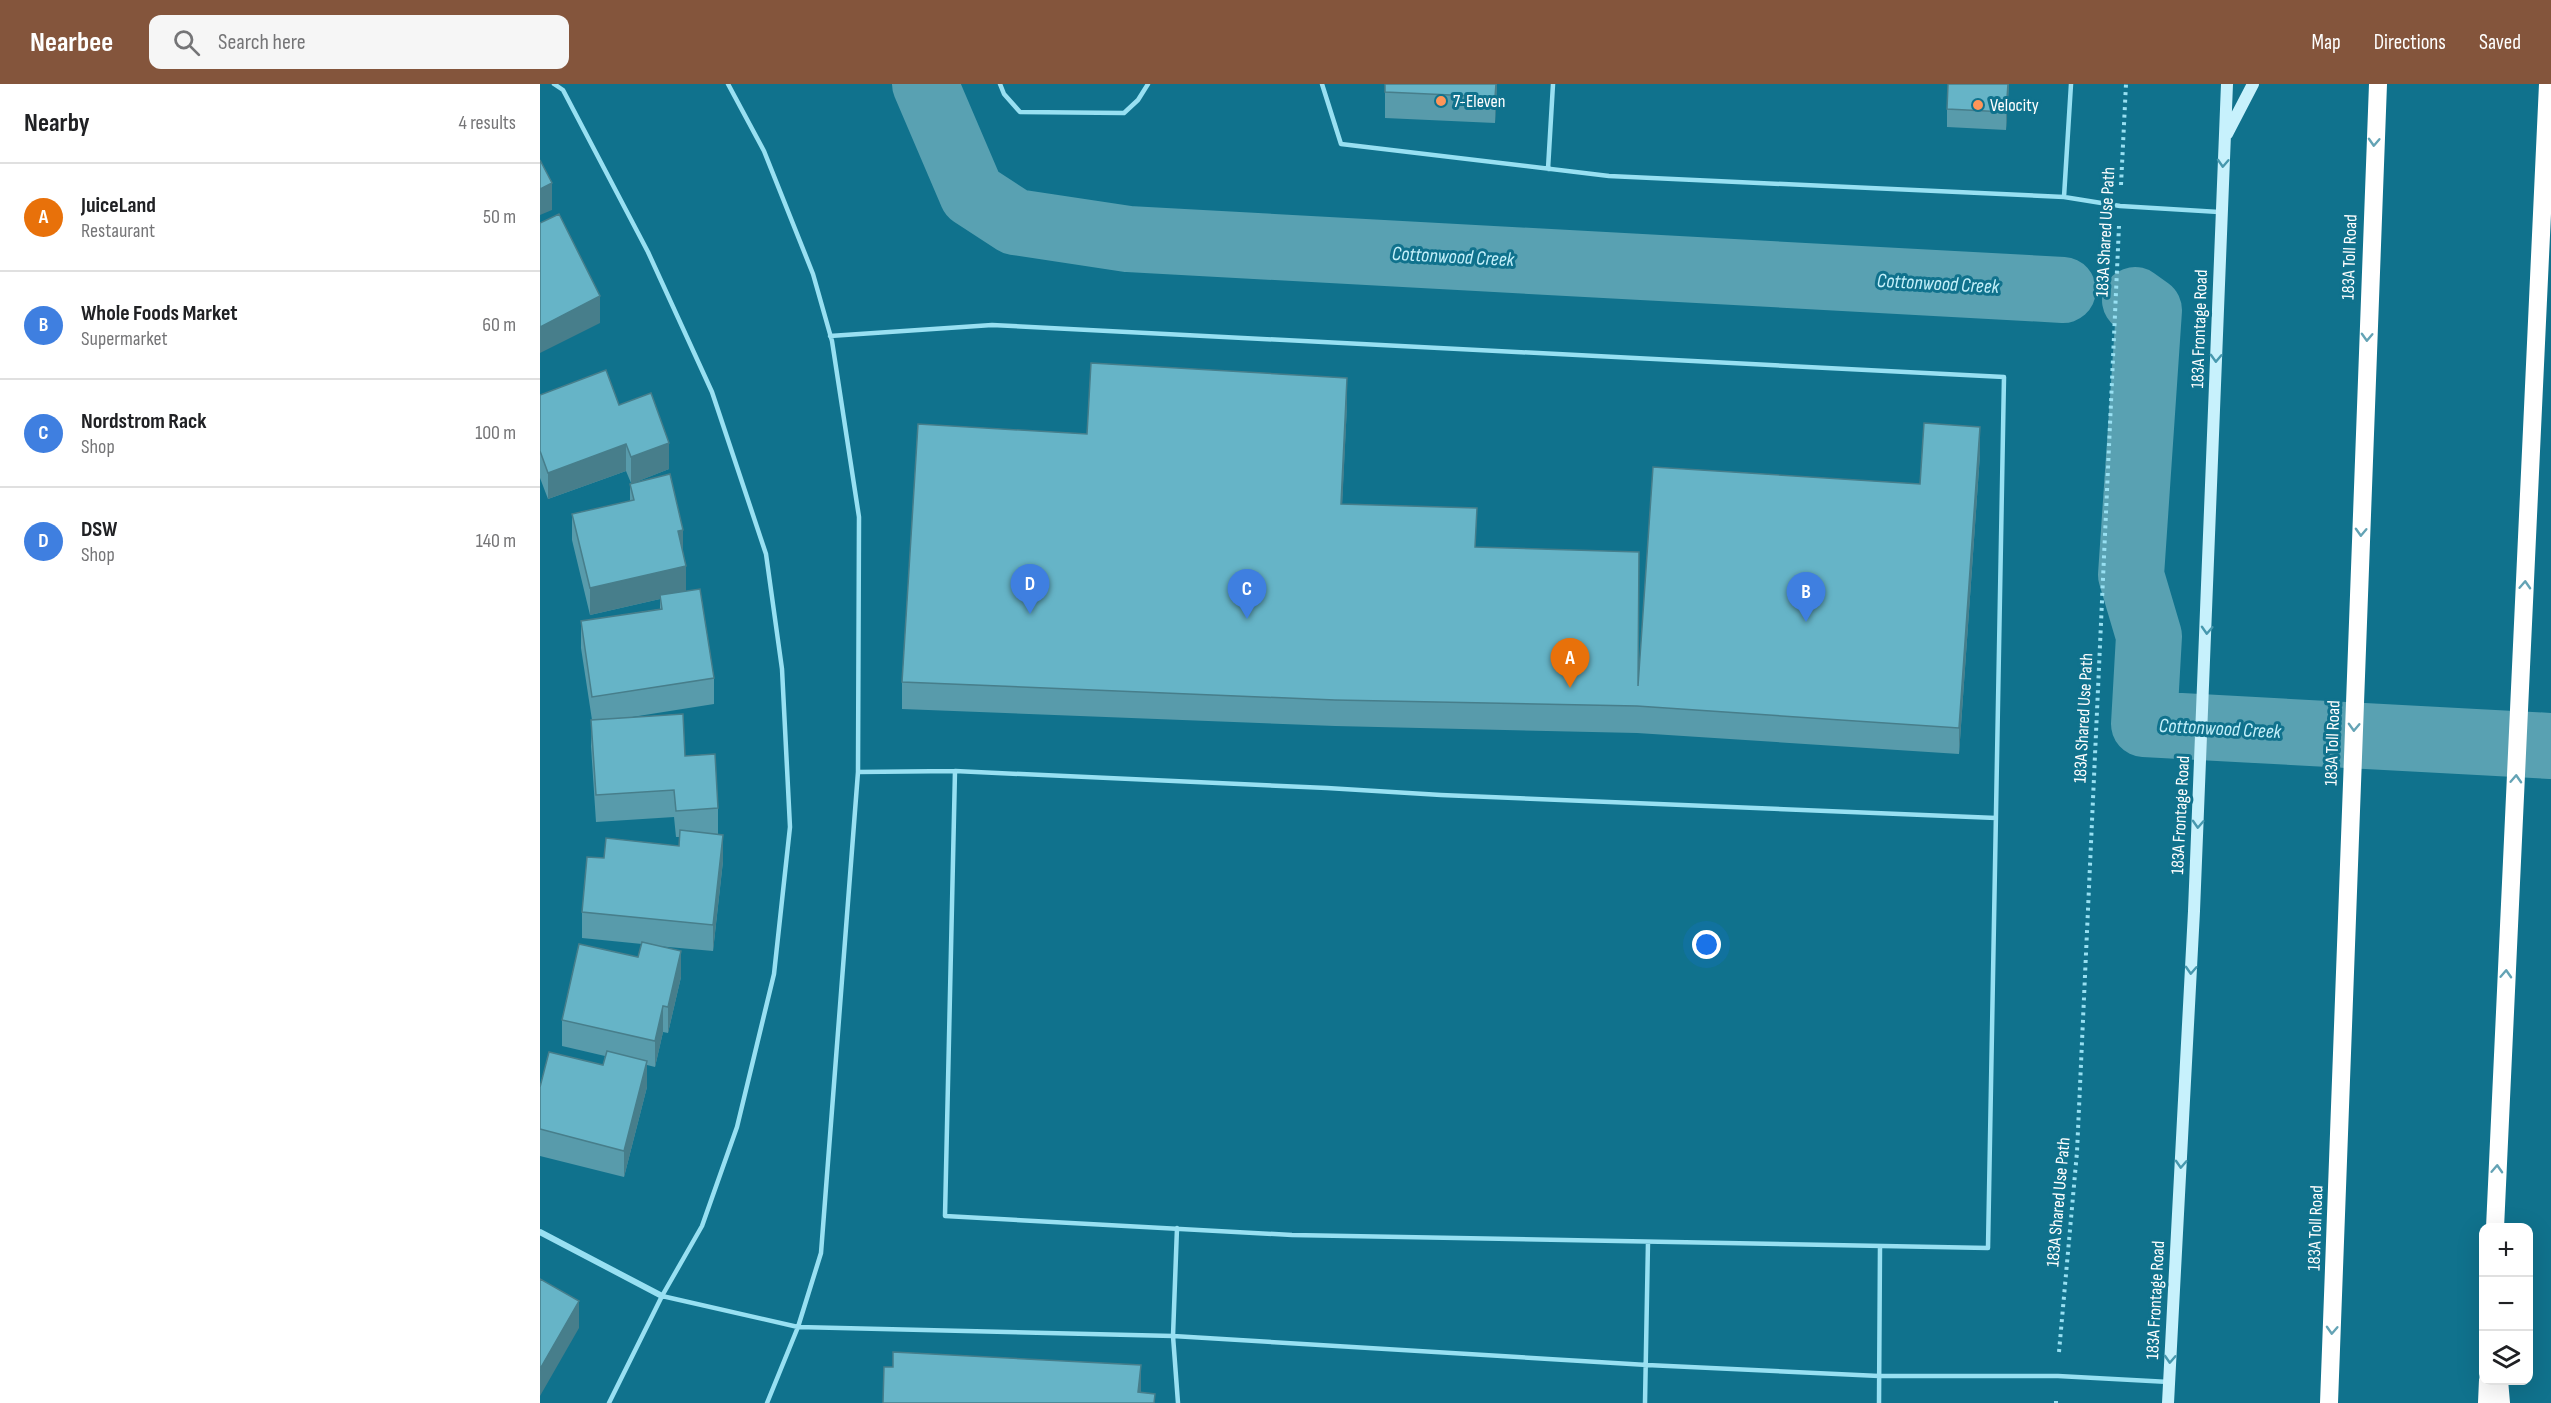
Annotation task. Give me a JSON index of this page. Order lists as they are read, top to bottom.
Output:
{
  "streets": {
    "highway": ["183A Toll Road"],
    "main road": ["183A Frontage Road"],
    "path": ["183A Shared Use Path"]
  },
  "one_way": ["183A Toll Road", "183A Frontage Road"],
  "water": ["Cottonwood Creek"],
  "places": ["7-Eleven", "Velocity"],
  "page": {
    "header": "Nearbee",
    "search": "Search here",
    "nav": ["Map", "Directions", "Saved"],
    "heading": ["Nearby", "4 results"],
    "list": [
      {
        "mark": "A",
        "name": "JuiceLand",
        "note": "Restaurant",
        "value": "50 m"
      },
      {
        "mark": "B",
        "name": "Whole Foods Market",
        "note": "Supermarket",
        "value": "60 m"
      },
      {
        "mark": "C",
        "name": "Nordstrom Rack",
        "note": "Shop",
        "value": "100 m"
      },
      {
        "mark": "D",
        "name": "DSW",
        "note": "Shop",
        "value": "140 m"
      }
    ],
    "pins": [
      "D",
      "C",
      "B",
      "A"
    ],
    "map_buttons": ["+", "−"]
  }
}
